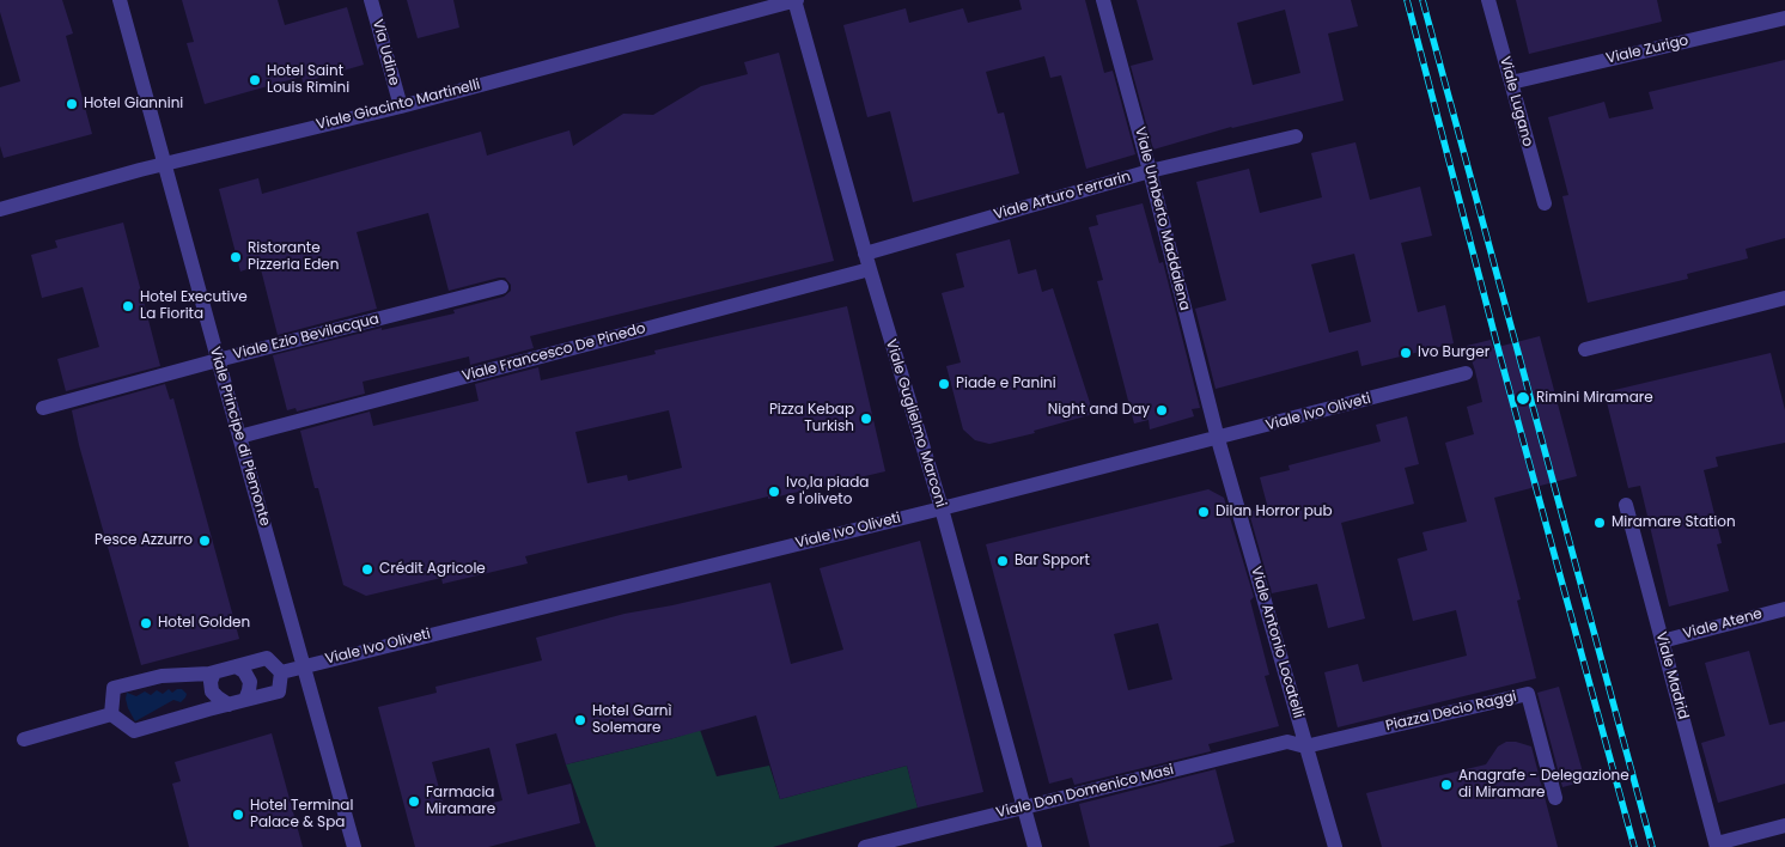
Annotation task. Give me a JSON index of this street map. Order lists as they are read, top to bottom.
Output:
{
  "streets": {
    "street": [
      "Viale Zurigo",
      "Via Udine",
      "Viale Lugano",
      "Viale Giacinto Martinelli",
      "Viale Arturo Ferrarin",
      "Viale Umberto Maddalena",
      "Viale Ezio Bevilacqua",
      "Viale Francesco De Pinedo",
      "Viale Ivo Oliveti",
      "Viale Guglielmo Marconi",
      "Viale Principe di Piemonte",
      "Viale Atene",
      "Viale Antonio Locatelli",
      "Viale Madrid",
      "Piazza Decio Raggi",
      "Viale Don Domenico Masi"
    ]
  },
  "crossings": [
    ["Viale Zurigo", "Viale Lugano"],
    ["Via Udine", "Viale Giacinto Martinelli"],
    ["Viale Giacinto Martinelli", "Viale Guglielmo Marconi"],
    ["Viale Giacinto Martinelli", "Viale Principe di Piemonte"],
    ["Viale Arturo Ferrarin", "Viale Umberto Maddalena"],
    ["Viale Arturo Ferrarin", "Viale Guglielmo Marconi"],
    ["Viale Umberto Maddalena", "Viale Ivo Oliveti"],
    ["Viale Umberto Maddalena", "Viale Antonio Locatelli"],
    ["Viale Ezio Bevilacqua", "Viale Principe di Piemonte"],
    ["Viale Francesco De Pinedo", "Viale Guglielmo Marconi"],
    ["Viale Francesco De Pinedo", "Viale Principe di Piemonte"],
    ["Viale Ivo Oliveti", "Viale Guglielmo Marconi"],
    ["Viale Ivo Oliveti", "Viale Principe di Piemonte"],
    ["Viale Ivo Oliveti", "Viale Antonio Locatelli"],
    ["Viale Guglielmo Marconi", "Viale Don Domenico Masi"],
    ["Viale Atene", "Viale Madrid"],
    ["Viale Antonio Locatelli", "Piazza Decio Raggi"],
    ["Viale Antonio Locatelli", "Viale Don Domenico Masi"],
    ["Piazza Decio Raggi", "Viale Don Domenico Masi"]
  ],
  "places": [
    "Hotel Saint Louis Rimini",
    "Hotel Giannini",
    "Ristorante Pizzeria Eden",
    "Hotel Executive La Fiorita",
    "Ivo Burger",
    "Piade e Panini",
    "Rimini Miramare",
    "Night and Day",
    "Pizza Kebap Turkish",
    "Ivo,la piada e l'oliveto",
    "Dilan Horror pub",
    "Miramare Station",
    "Pesce Azzurro",
    "Bar Spport",
    "Crédit Agricole",
    "Hotel Golden",
    "Hotel Garnì Solemare",
    "Anagrafe - Delegazione di Miramare",
    "Farmacia Miramare",
    "Hotel Terminal Palace & Spa"
  ]
}
